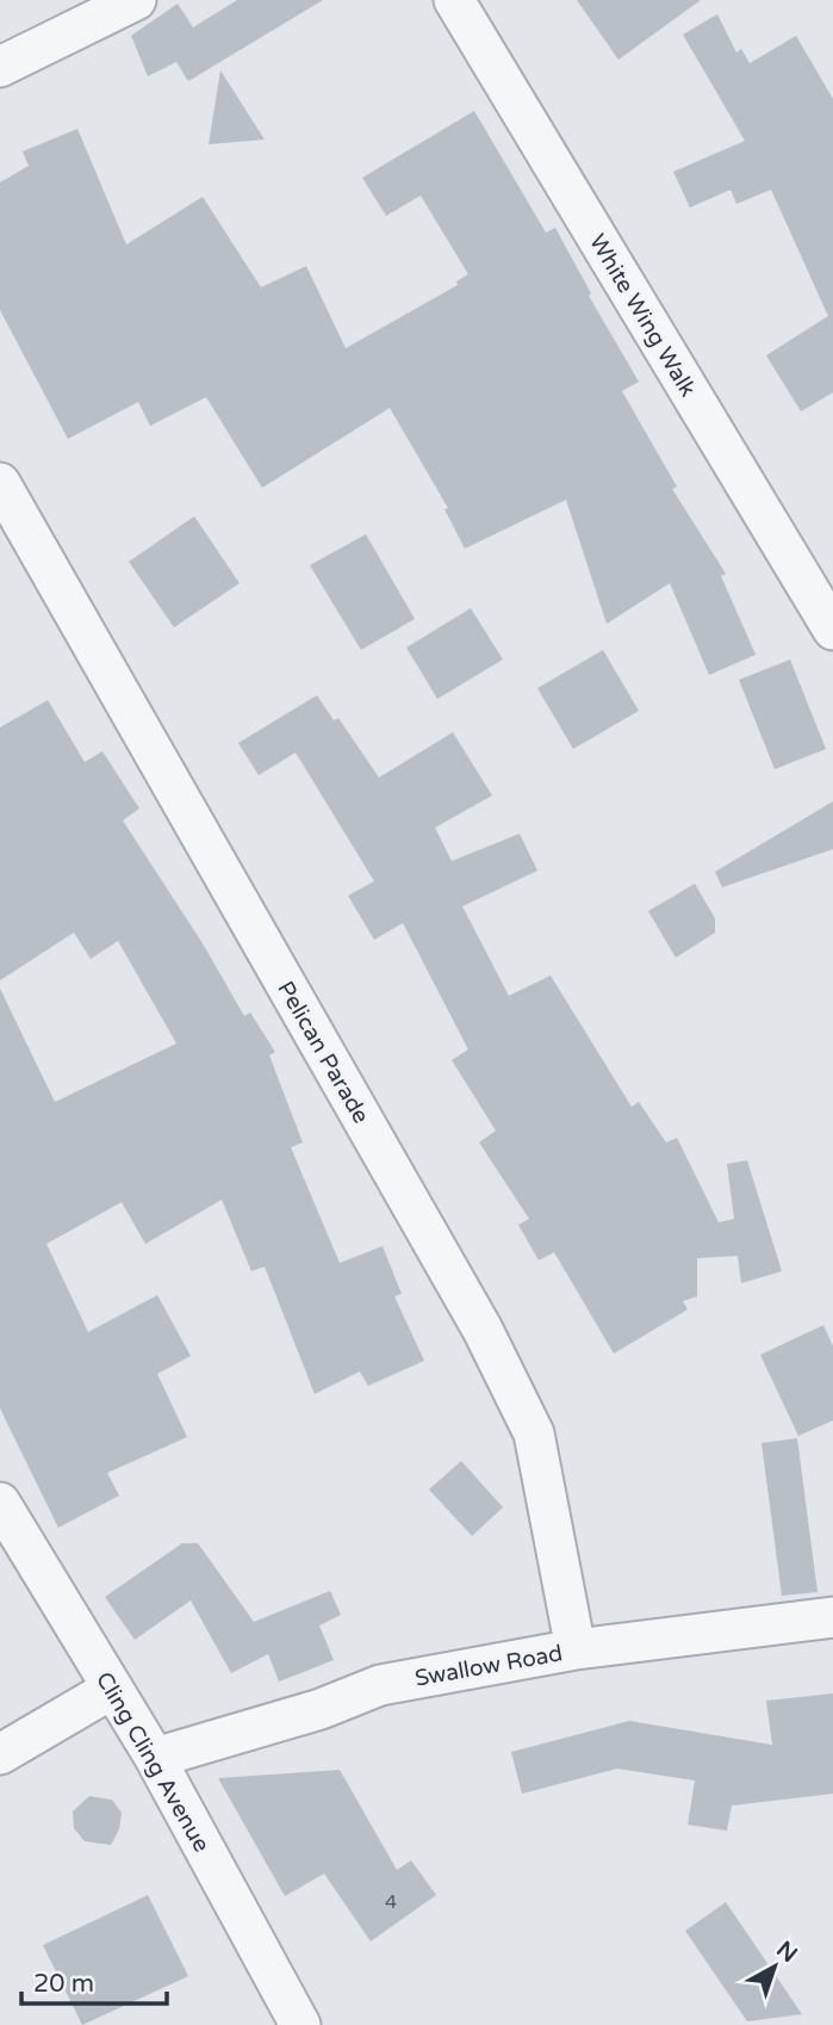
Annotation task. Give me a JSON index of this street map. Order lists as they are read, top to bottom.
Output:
{
  "streets": {
    "street": [
      "White Wing Walk",
      "Pelican Parade",
      "Swallow Road",
      "Cling Cling Avenue"
    ]
  },
  "crossings": [
    ["Pelican Parade", "Swallow Road"],
    ["Swallow Road", "Cling Cling Avenue"]
  ],
  "house_numbers": ["4"],
  "scale_bar": "20 m",
  "north": "top right"
}
